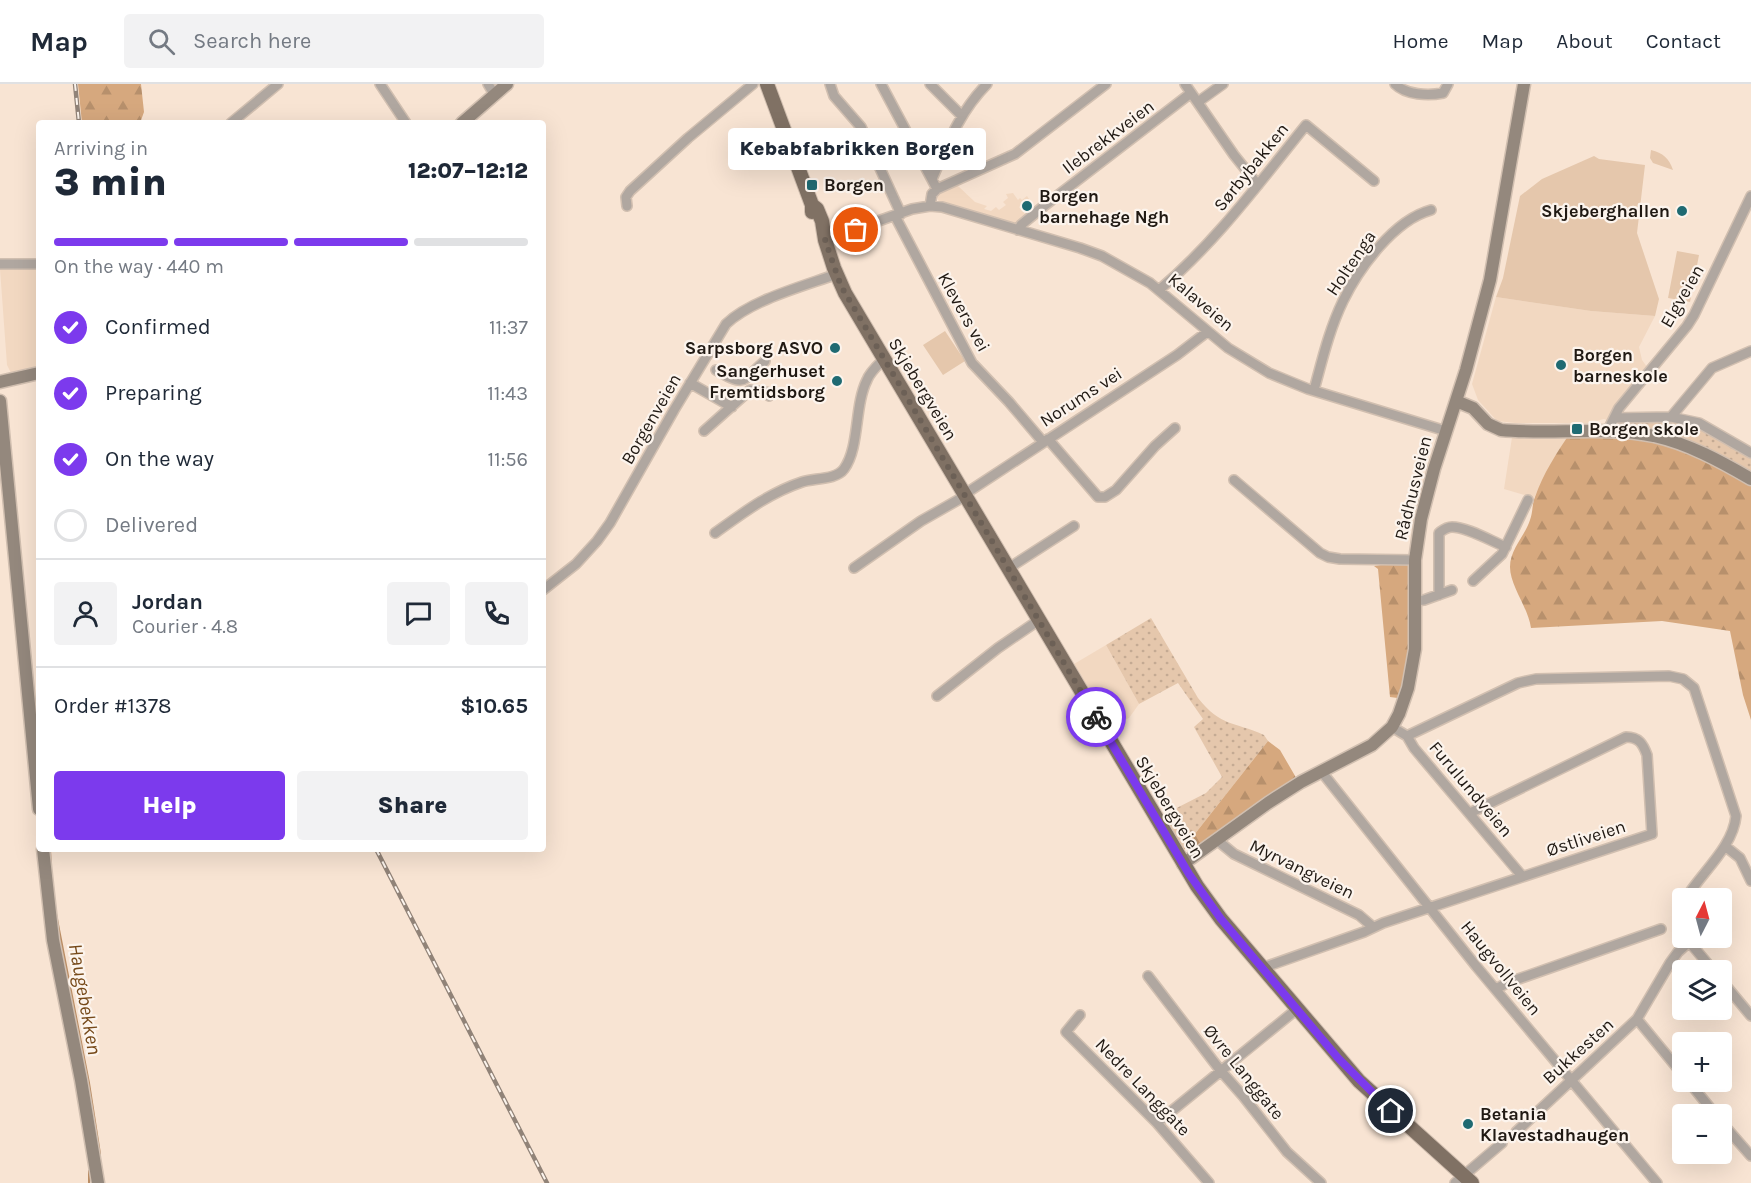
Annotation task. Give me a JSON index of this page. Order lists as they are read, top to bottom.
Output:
{
  "streets": {
    "main road": ["Skjebergveien"],
    "street": [
      "Ilebrekkveien",
      "Sørbybakken",
      "Holtenga",
      "Elgveien",
      "Kalaveien",
      "Klevers vei",
      "Norums vei",
      "Borgenveien",
      "Rådhusveien",
      "Furulundveien",
      "Østliveien",
      "Myrvangveien",
      "Haugvollveien",
      "Bukkesten",
      "Øvre Langgate",
      "Nedre Langgate"
    ]
  },
  "crossings": [
    ["Ilebrekkveien", "Kalaveien"],
    ["Sørbybakken", "Kalaveien"],
    ["Holtenga", "Kalaveien"],
    ["Kalaveien", "Norums vei"],
    ["Kalaveien", "Rådhusveien"],
    ["Klevers vei", "Norums vei"],
    ["Skjebergveien", "Norums vei"],
    ["Skjebergveien", "Borgenveien"],
    ["Skjebergveien", "Rådhusveien"],
    ["Skjebergveien", "Østliveien"],
    ["Rådhusveien", "Furulundveien"],
    ["Rådhusveien", "Myrvangveien"],
    ["Rådhusveien", "Haugvollveien"],
    ["Furulundveien", "Østliveien"],
    ["Østliveien", "Myrvangveien"],
    ["Østliveien", "Haugvollveien"],
    ["Haugvollveien", "Bukkesten"]
  ],
  "water": ["Haugebekken"],
  "places": {
    "transit": ["Borgen", "Borgen skole"],
    "other": [
      "Borgen barnehage Ngh",
      "Skjeberghallen",
      "Kebabfabrikken Borgen",
      "Sarpsborg ASVO",
      "Borgen barneskole",
      "Sangerhuset Fremtidsborg",
      "Betania Klavestadhaugen"
    ]
  },
  "north": "top",
  "page": {
    "header": "Map",
    "search": "Search here",
    "nav": [
      "Home",
      "Map",
      "About",
      "Contact"
    ],
    "heading": ["3 min", "Arriving in", "12:07–12:12"],
    "panel": [
      "Jordan",
      "Courier · 4.8",
      "Order #1378",
      "$10.65"
    ],
    "bubble": "Kebabfabrikken Borgen",
    "bar": "On the way · 440 m",
    "list": [
      ["Confirmed", "11:37"],
      ["Preparing", "11:43"],
      ["On the way", "11:56"],
      "Delivered"
    ],
    "buttons": ["Help", "Share"],
    "map_buttons": ["+", "−"]
  }
}
